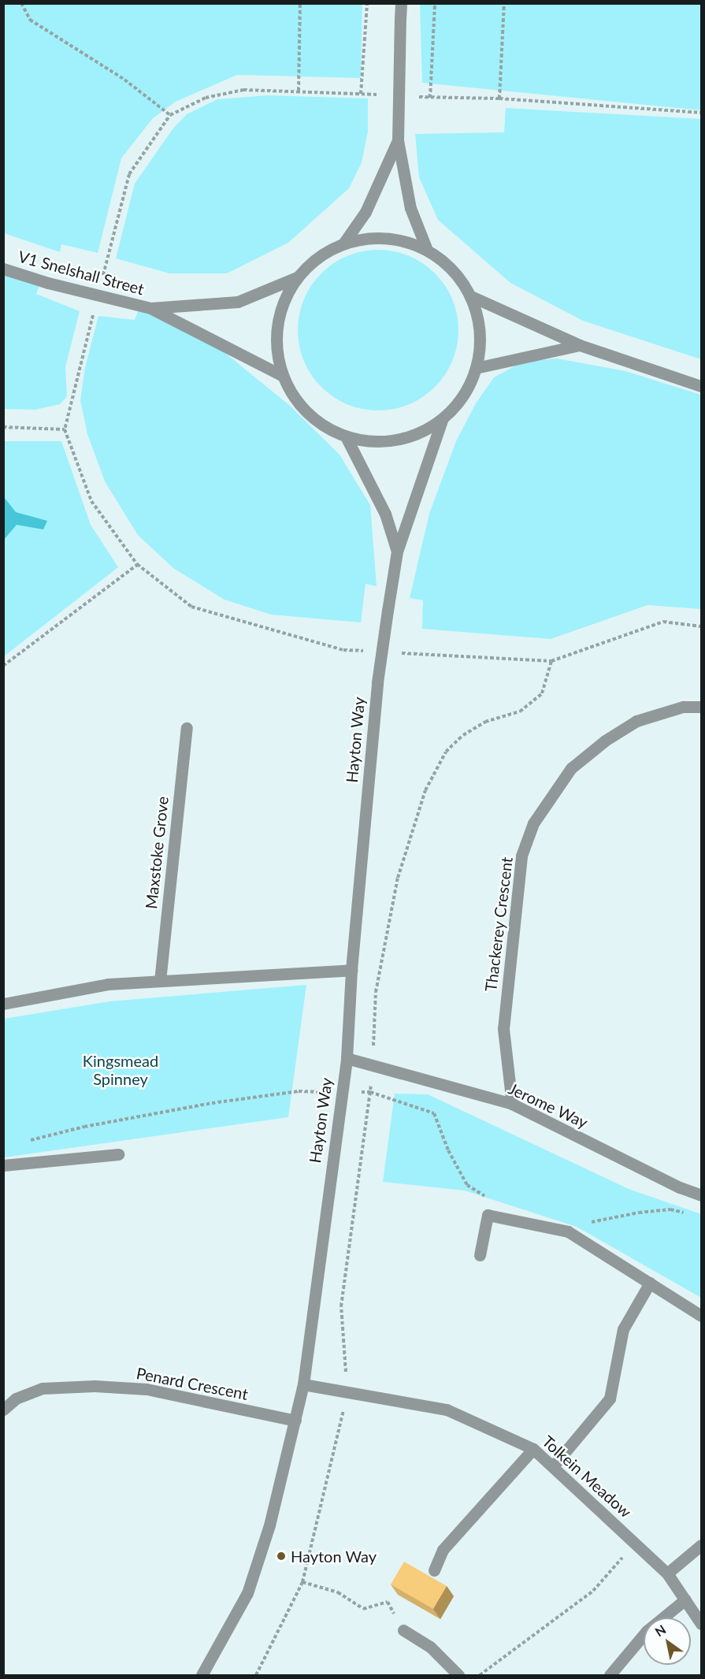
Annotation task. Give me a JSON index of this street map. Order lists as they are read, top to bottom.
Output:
{
  "streets": {
    "street": [
      "V1 Snelshall Street",
      "Hayton Way",
      "Maxstoke Grove",
      "Thackerey Crescent",
      "Jerome Way",
      "Penard Crescent",
      "Tolkein Meadow"
    ]
  },
  "crossings": [
    ["Hayton Way", "Jerome Way"],
    ["Hayton Way", "Penard Crescent"],
    ["Hayton Way", "Tolkein Meadow"],
    ["Thackerey Crescent", "Jerome Way"]
  ],
  "parks": ["Kingsmead Spinney"],
  "places": ["Hayton Way"],
  "north": "top left"
}
